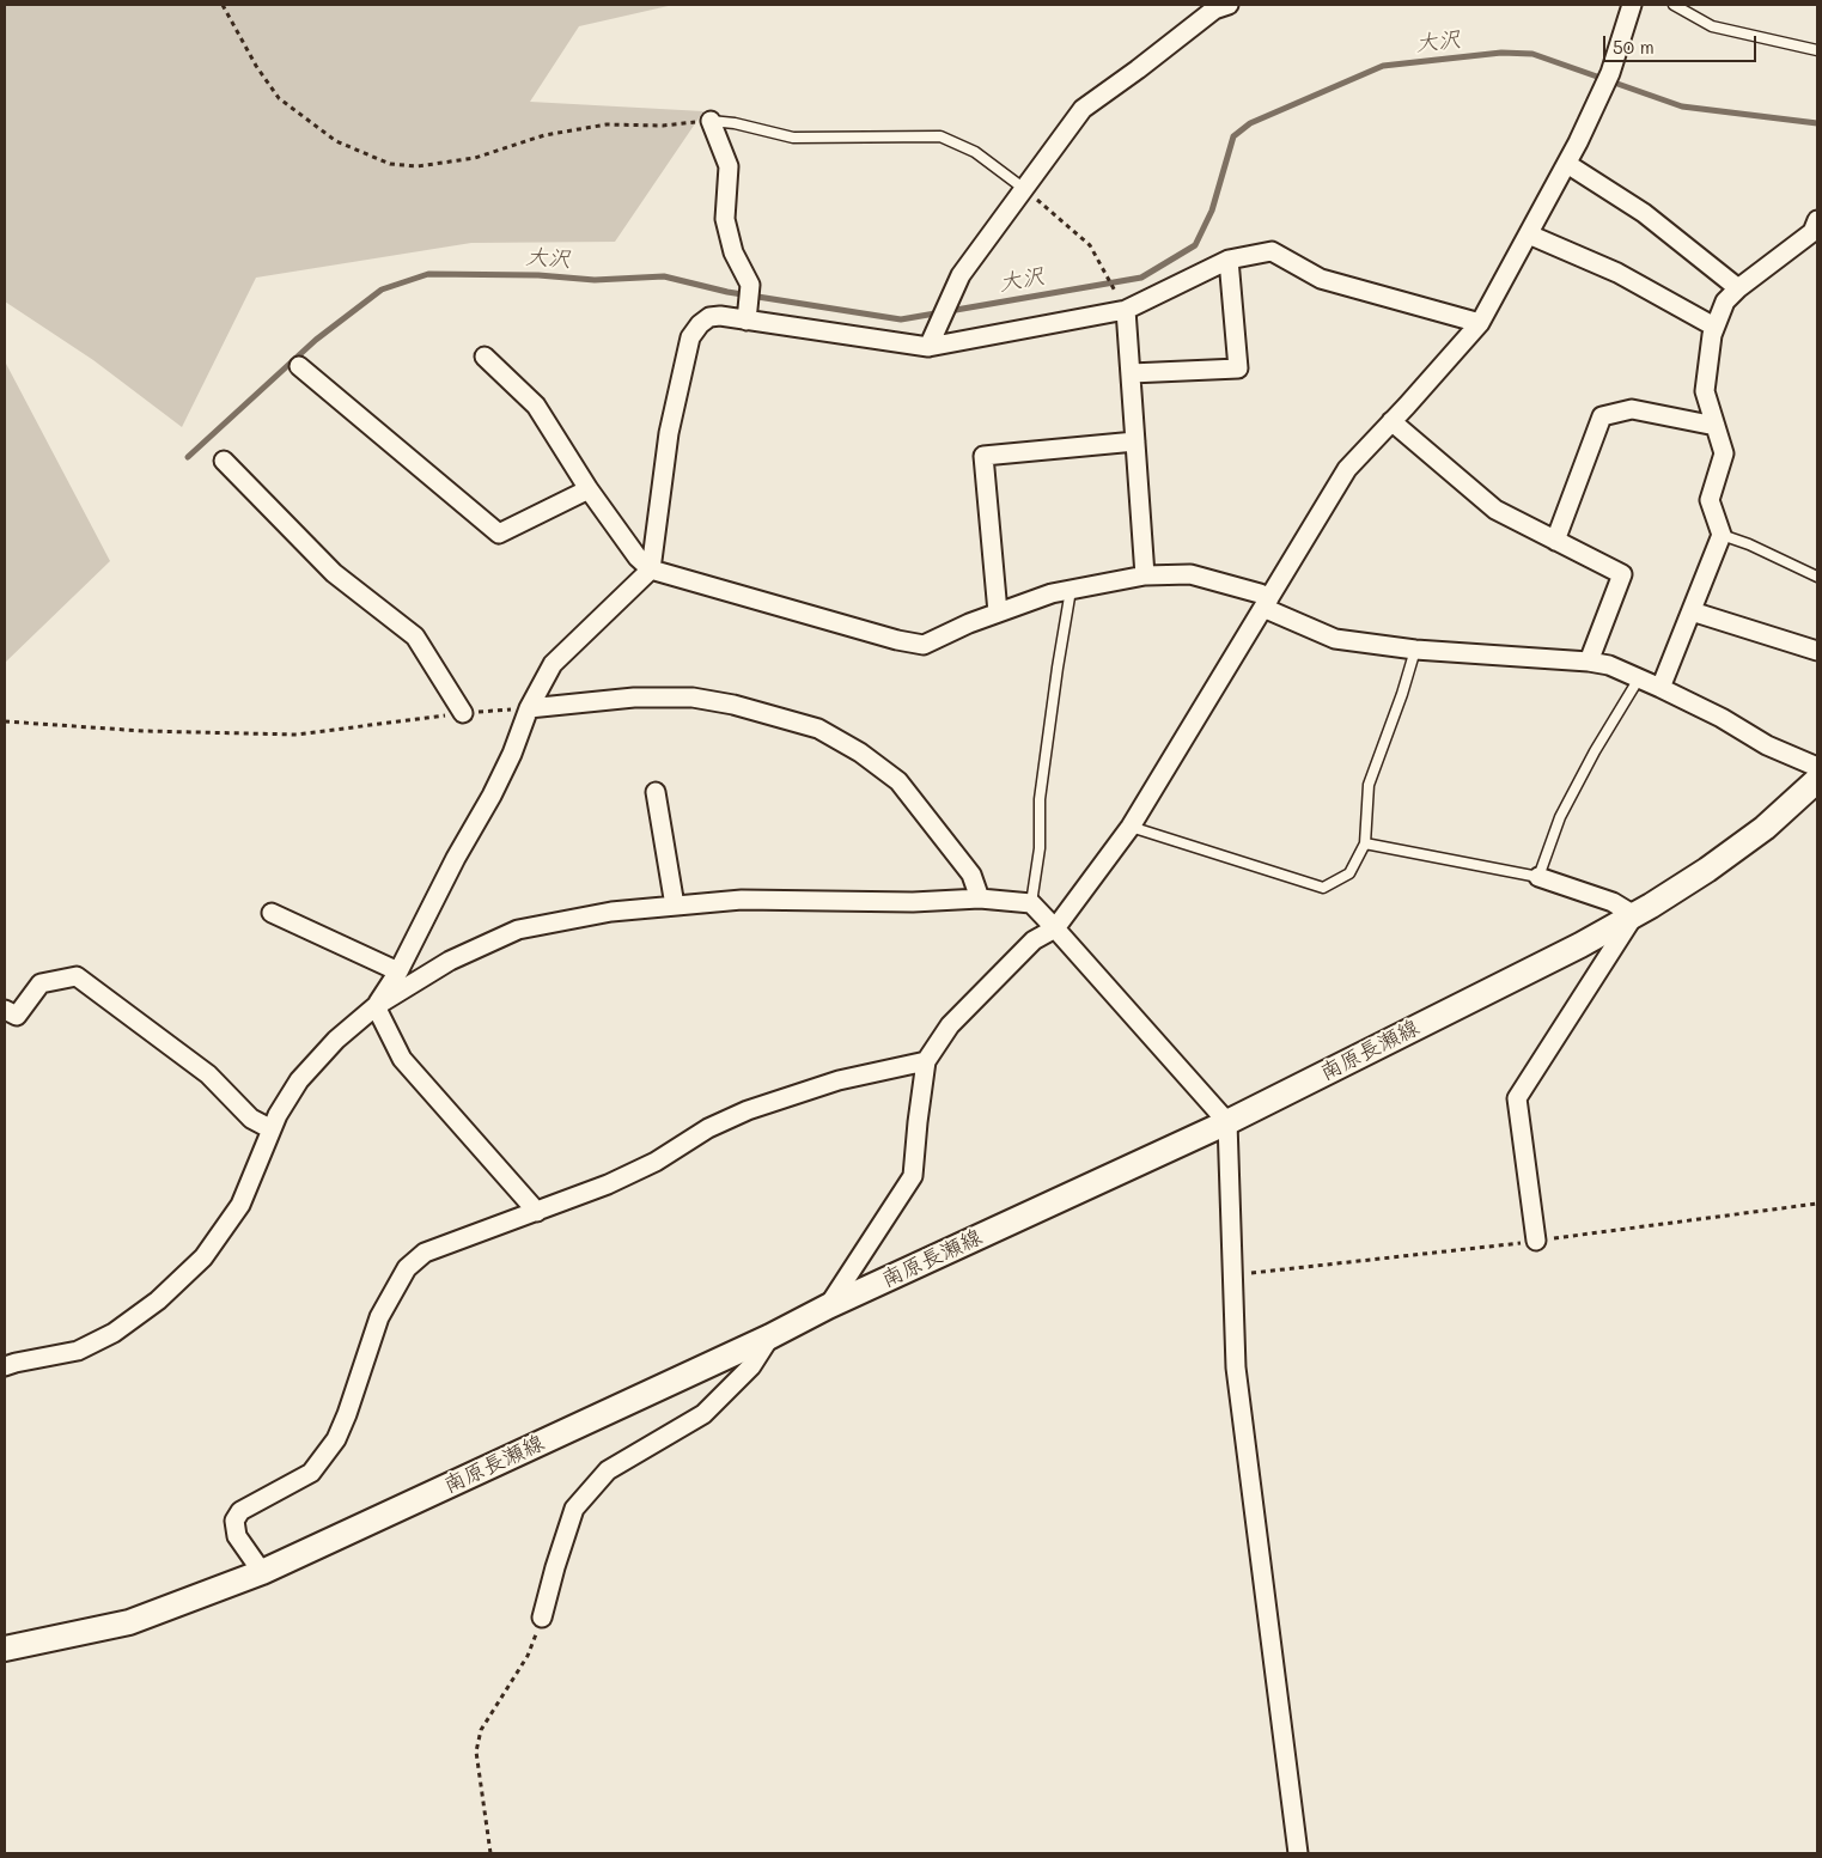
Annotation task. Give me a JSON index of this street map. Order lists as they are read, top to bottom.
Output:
{
  "streets": {
    "main road": ["南原長瀬線"]
  },
  "water": ["大沢"],
  "scale_bar": "50 m"
}
